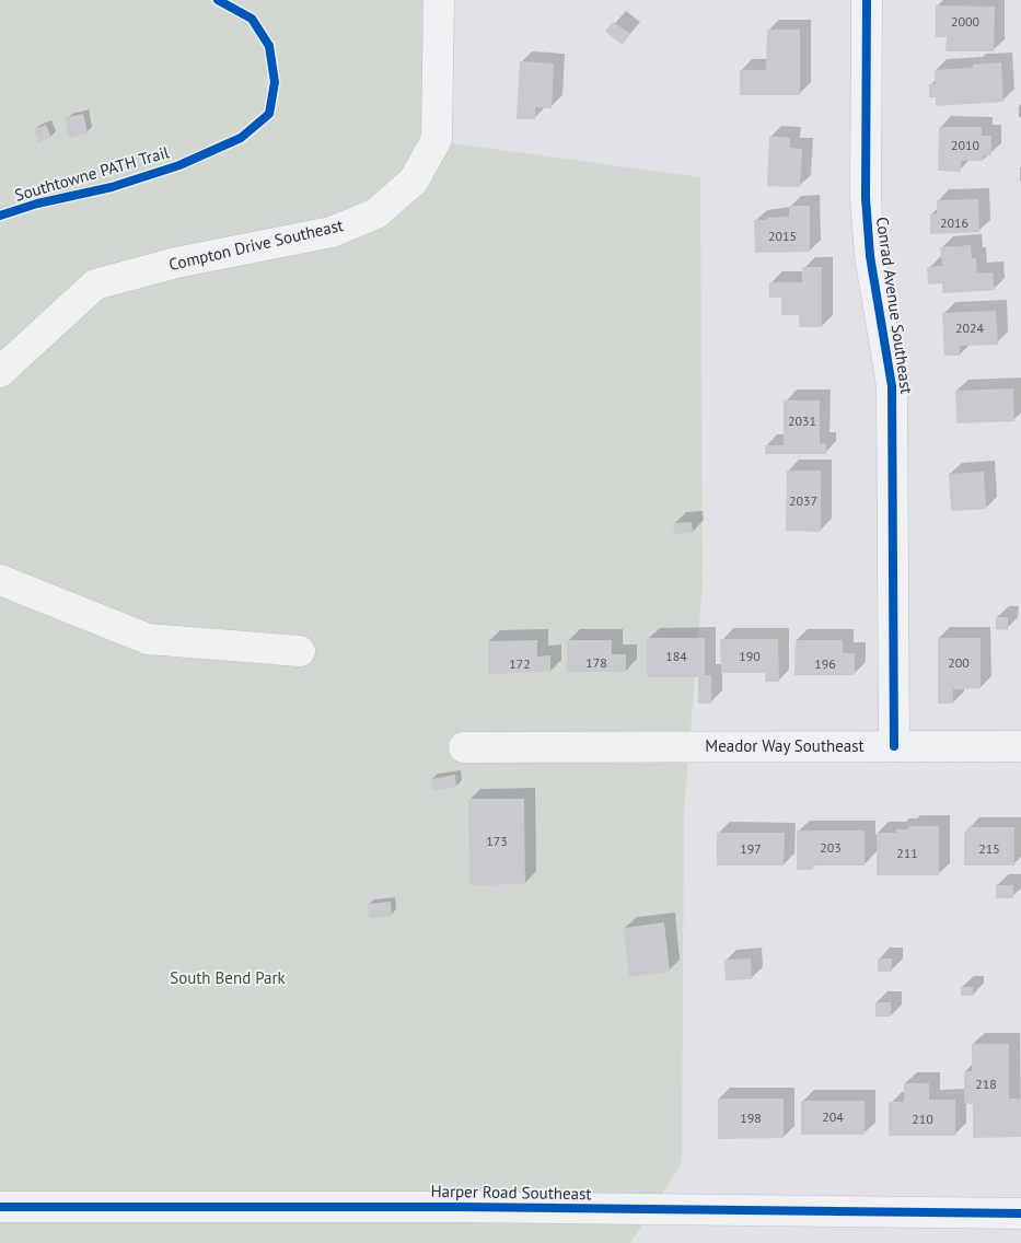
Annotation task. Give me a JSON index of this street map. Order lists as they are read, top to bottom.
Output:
{
  "streets": {
    "street": [
      "Compton Drive Southeast",
      "Conrad Avenue Southeast",
      "Meador Way Southeast",
      "Harper Road Southeast"
    ],
    "cycle path": ["Southtowne PATH Trail"]
  },
  "crossings": [
    ["Conrad Avenue Southeast", "Meador Way Southeast"]
  ],
  "parks": ["South Bend Park"],
  "house_numbers": [
    "2000",
    "2010",
    "2016",
    "2015",
    "2024",
    "2031",
    "2037",
    "184",
    "190",
    "178",
    "200",
    "172",
    "196",
    "173",
    "203",
    "197",
    "215",
    "211",
    "218",
    "204",
    "198",
    "210"
  ]
}
